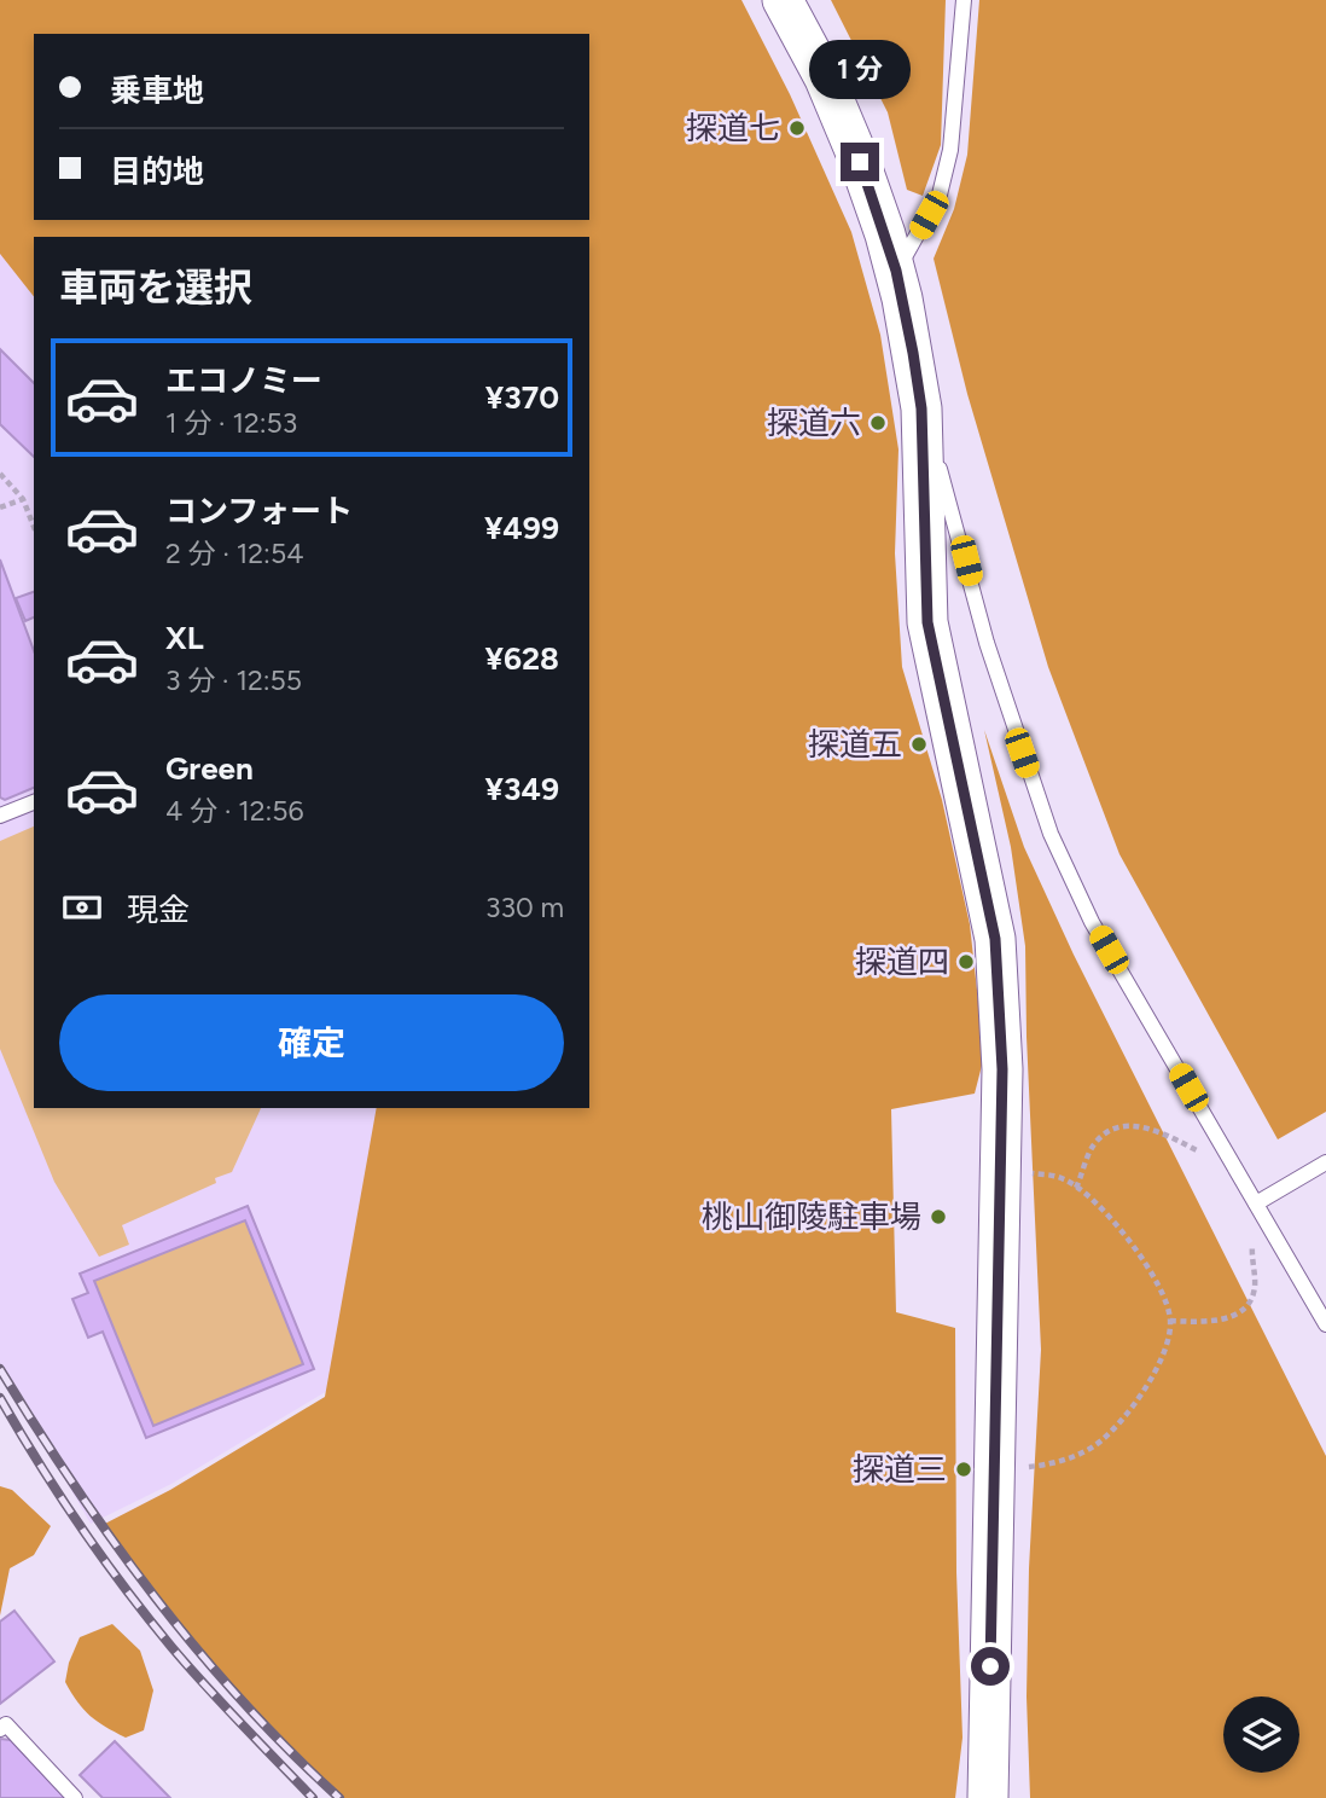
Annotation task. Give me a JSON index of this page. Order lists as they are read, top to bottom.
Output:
{
  "places": [
    "探道七",
    "探道六",
    "探道五",
    "探道四",
    "桃山御陵駐車場",
    "探道三"
  ],
  "page": {
    "banner": ["乗車地", "目的地"],
    "bubble": "1 分",
    "heading": "車両を選択",
    "list": [
      {
        "name": "エコノミー",
        "note": "1 分 · 12:53",
        "value": "¥370"
      },
      {
        "name": "コンフォート",
        "note": "2 分 · 12:54",
        "value": "¥499"
      },
      {
        "name": "XL",
        "note": "3 分 · 12:55",
        "value": "¥628"
      },
      {
        "name": "Green",
        "note": "4 分 · 12:56",
        "value": "¥349"
      }
    ],
    "pay": ["現金", "330 m"],
    "buttons": "確定"
  }
}
